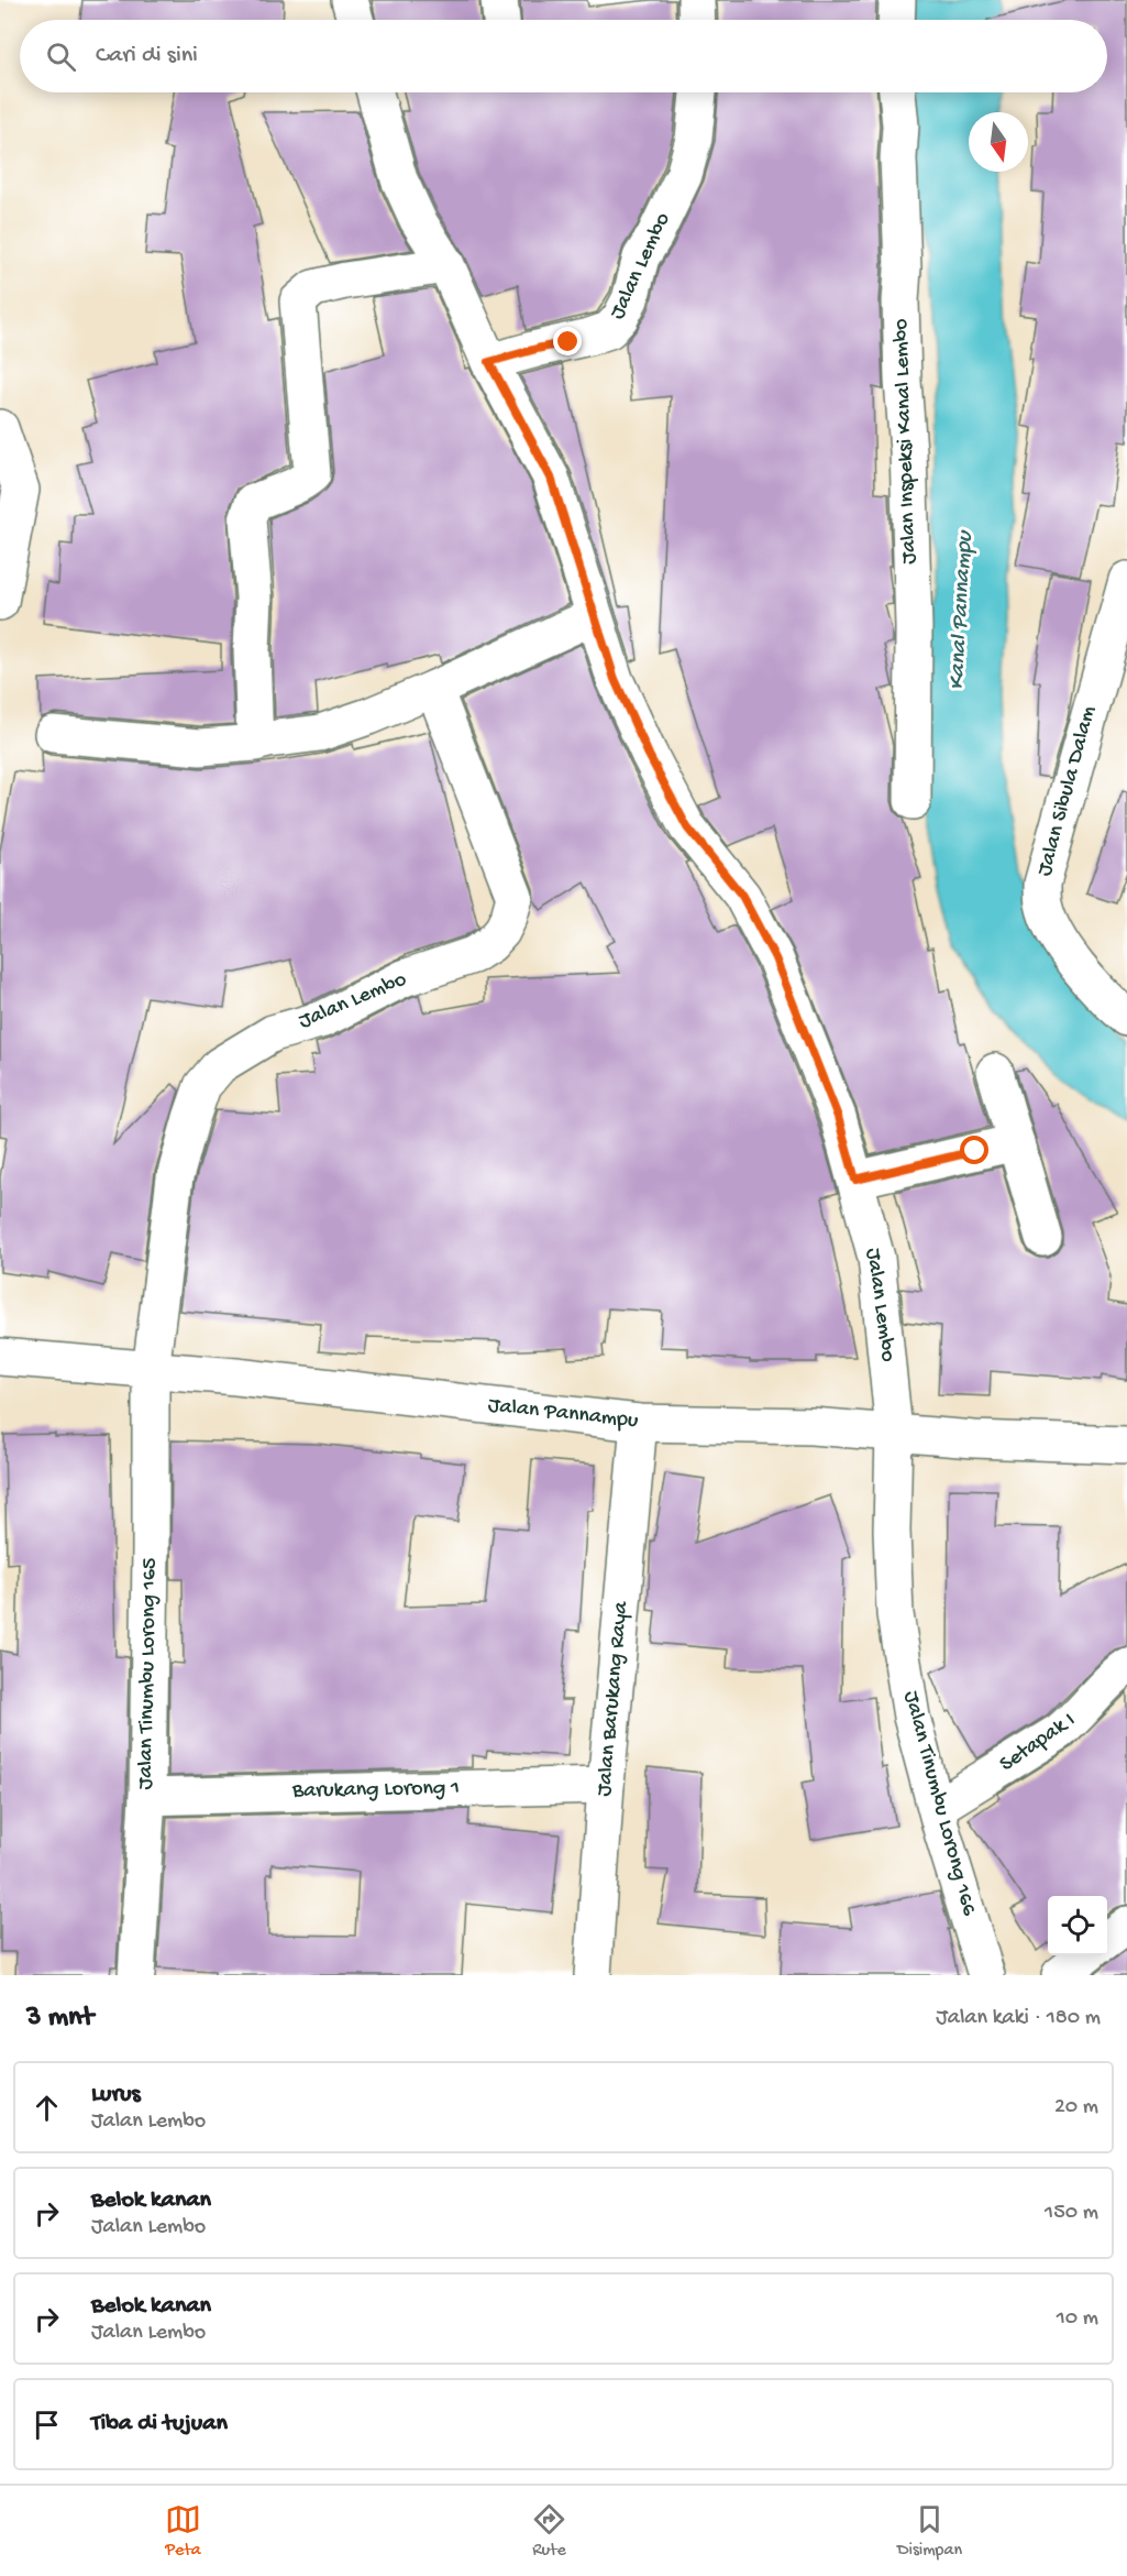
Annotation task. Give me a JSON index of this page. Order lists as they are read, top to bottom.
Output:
{
  "streets": {
    "street": [
      "Jalan Lembo",
      "Jalan Inspeksi Kanal Lembo",
      "Jalan Sibula Dalam",
      "Jalan Pannampu",
      "Jalan Tinumbu Lorong 165",
      "Jalan Barukang Raya",
      "Setapak I",
      "Barukang Lorong 1",
      "Jalan Tinumbu Lorong 166"
    ]
  },
  "crossings": [
    ["Jalan Lembo", "Jalan Pannampu"],
    ["Jalan Lembo", "Jalan Tinumbu Lorong 165"],
    ["Jalan Lembo", "Jalan Tinumbu Lorong 166"],
    ["Jalan Pannampu", "Jalan Tinumbu Lorong 165"],
    ["Jalan Pannampu", "Jalan Barukang Raya"],
    ["Jalan Pannampu", "Jalan Tinumbu Lorong 166"],
    ["Jalan Tinumbu Lorong 165", "Barukang Lorong 1"],
    ["Jalan Barukang Raya", "Barukang Lorong 1"],
    ["Setapak I", "Jalan Tinumbu Lorong 166"]
  ],
  "water": ["Kanal Pannampu"],
  "north": "bottom",
  "page": {
    "search": "Cari di sini",
    "heading": ["3 mnt", "Jalan kaki · 180 m"],
    "list": [
      ["Lurus", "Jalan Lembo", "20 m"],
      ["Belok kanan", "Jalan Lembo", "150 m"],
      ["Belok kanan", "Jalan Lembo", "10 m"],
      "Tiba di tujuan"
    ],
    "nav": ["Peta", "Rute", "Disimpan"]
  }
}
